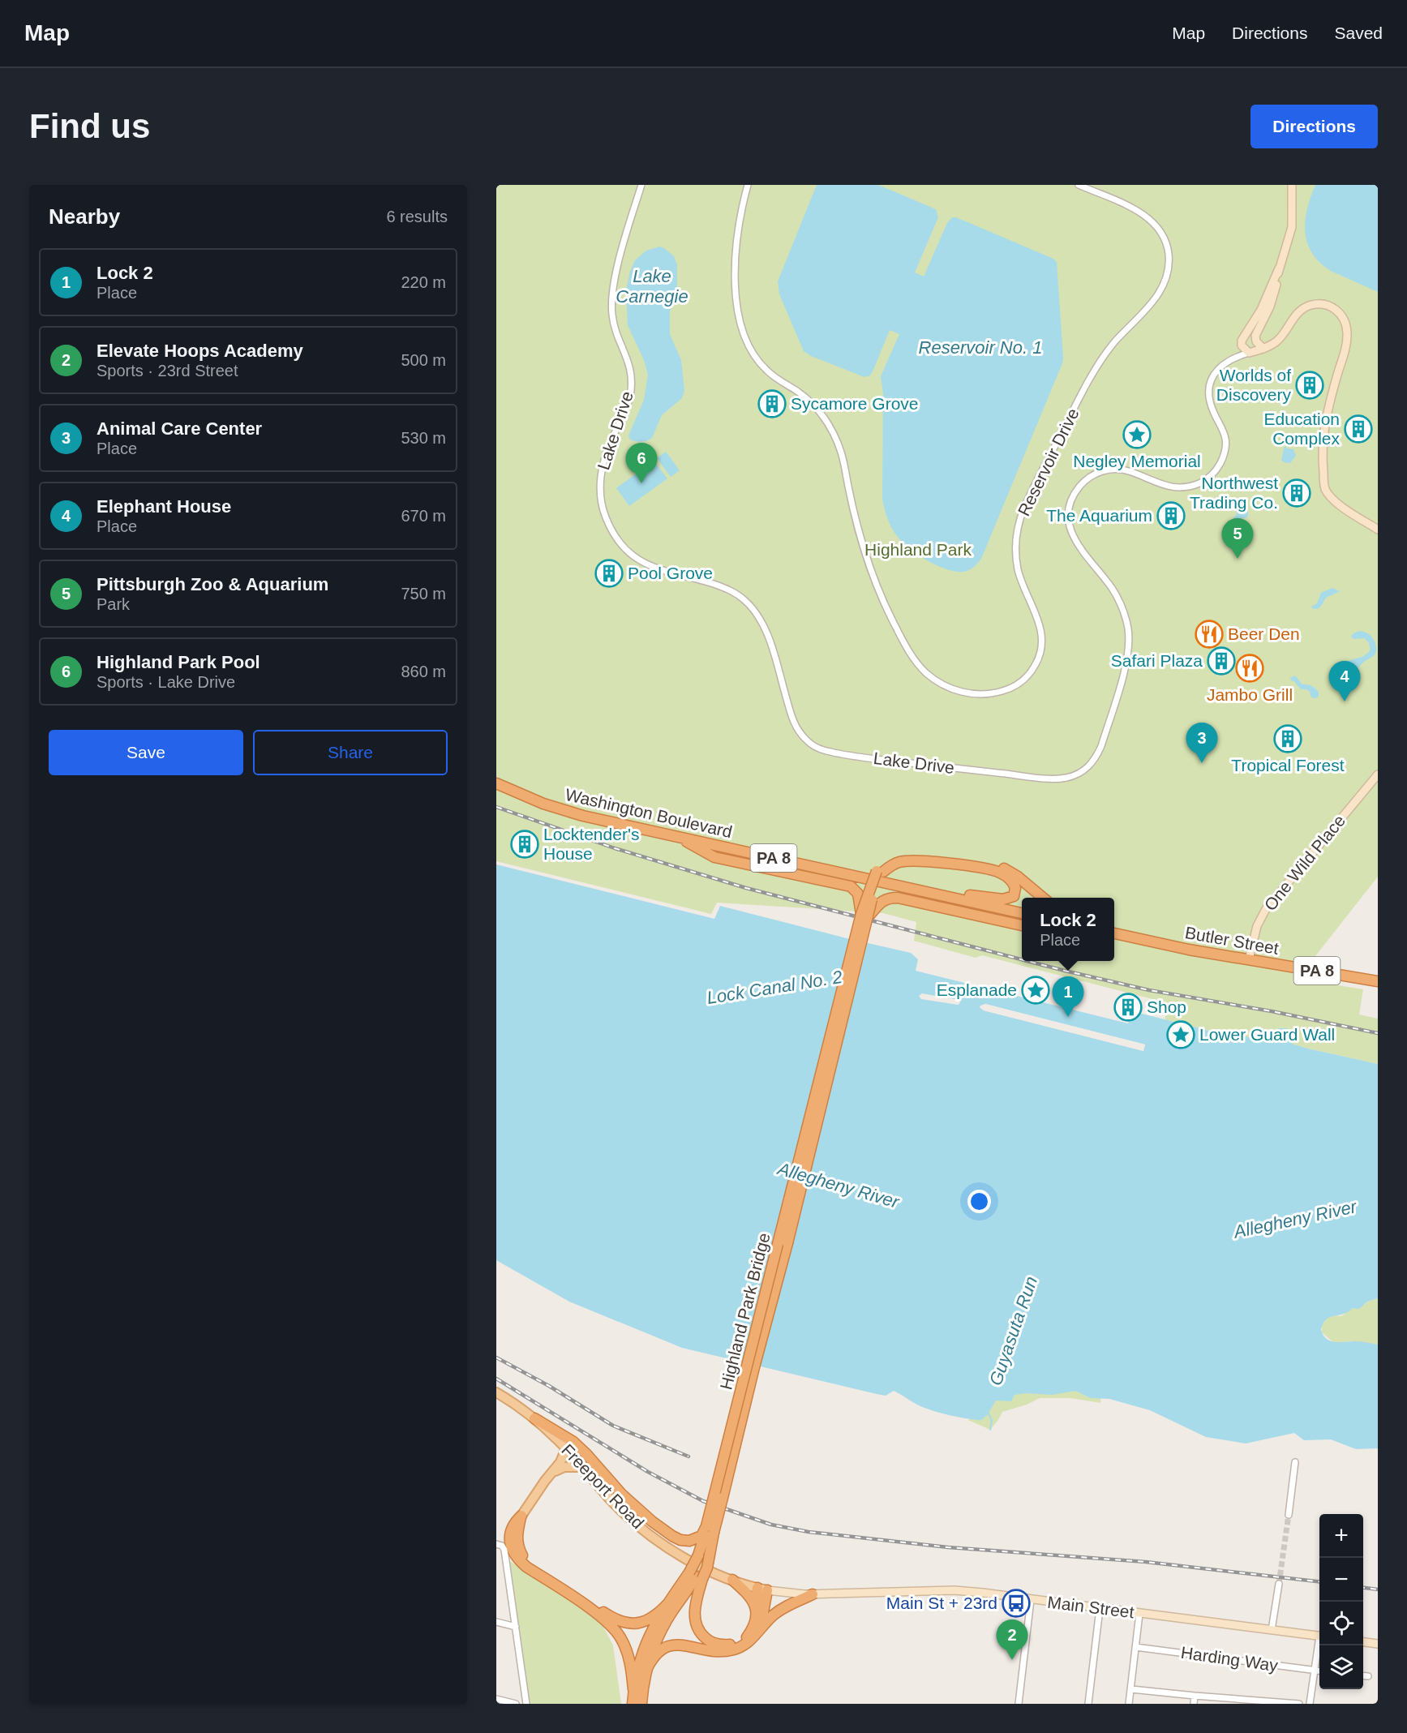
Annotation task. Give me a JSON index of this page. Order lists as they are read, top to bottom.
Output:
{
  "streets": {
    "highway": [
      "Washington Boulevard",
      "PA 8",
      "Butler Street",
      "Highland Park Bridge"
    ],
    "main road": ["One Wild Place", "Freeport Road", "Main Street"],
    "street": ["Lake Drive", "Reservoir Drive", "Harding Way"]
  },
  "crossings": [
    ["Washington Boulevard", "Highland Park Bridge"],
    ["One Wild Place", "Butler Street"],
    ["Freeport Road", "Main Street"]
  ],
  "water": [
    "Lake Carnegie",
    "Reservoir No. 1",
    "Lock Canal No. 2",
    "Allegheny River",
    "Guyasuta Run"
  ],
  "parks": ["Highland Park"],
  "places": {
    "building": [
      "Worlds of Discovery",
      "Sycamore Grove",
      "Education Complex",
      "Northwest Trading Co.",
      "The Aquarium",
      "Pool Grove",
      "Safari Plaza",
      "Tropical Forest",
      "Locktender's House",
      "Shop"
    ],
    "place": ["Negley Memorial", "Esplanade", "Lower Guard Wall"],
    "restaurant": ["Beer Den", "Jambo Grill"],
    "bus stop": ["Main St + 23rd"]
  },
  "page": {
    "header": "Map",
    "nav": ["Map", "Directions", "Saved"],
    "buttons": [
      "Directions",
      ["Save", "Share"]
    ],
    "title": "Find us",
    "heading": ["Nearby", "6 results"],
    "list": [
      {
        "mark": "1",
        "name": "Lock 2",
        "note": "Place",
        "value": "220 m"
      },
      {
        "mark": "2",
        "name": "Elevate Hoops Academy",
        "note": "Sports · 23rd Street",
        "value": "500 m"
      },
      {
        "mark": "3",
        "name": "Animal Care Center",
        "note": "Place",
        "value": "530 m"
      },
      {
        "mark": "4",
        "name": "Elephant House",
        "note": "Place",
        "value": "670 m"
      },
      {
        "mark": "5",
        "name": "Pittsburgh Zoo & Aquarium",
        "note": "Park",
        "value": "750 m"
      },
      {
        "mark": "6",
        "name": "Highland Park Pool",
        "note": "Sports · Lake Drive",
        "value": "860 m"
      }
    ],
    "pins": [
      "6",
      "5",
      "4",
      "3",
      "1",
      "2"
    ],
    "popup": ["Lock 2", "Place"],
    "map_buttons": ["+", "−"]
  }
}
